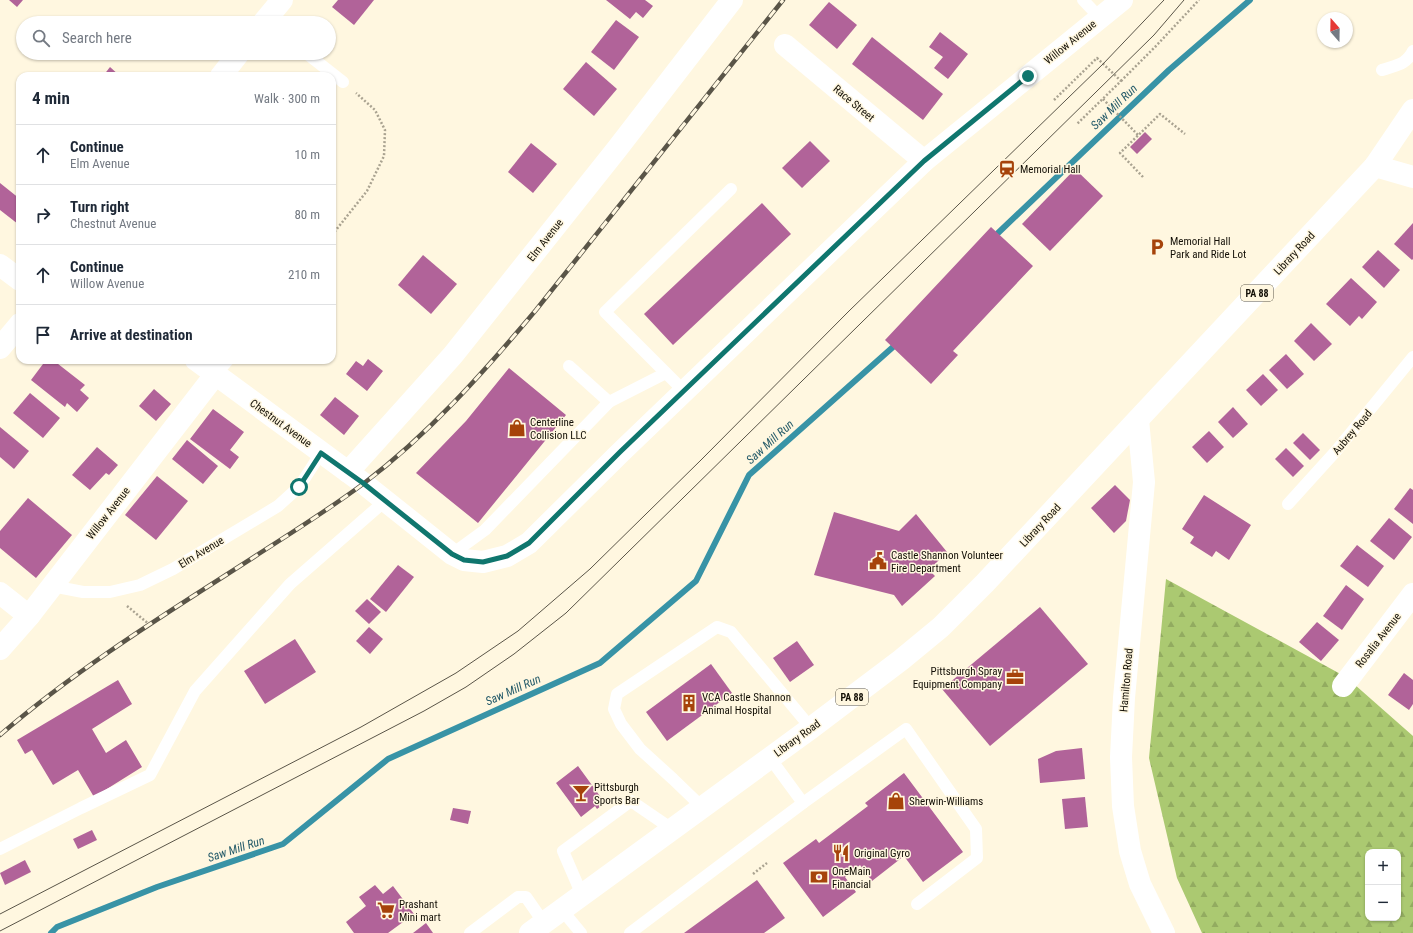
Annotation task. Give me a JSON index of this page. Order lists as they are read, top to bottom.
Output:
{
  "streets": {
    "street": [
      "Willow Avenue",
      "Race Street",
      "Elm Avenue",
      "Library Road",
      "PA 88",
      "Chestnut Avenue",
      "Rosalia Avenue",
      "Hamilton Road"
    ],
    "lane": ["Aubrey Road"]
  },
  "crossings": [
    ["Willow Avenue", "Race Street"],
    ["Willow Avenue", "Elm Avenue"],
    ["Willow Avenue", "Chestnut Avenue"],
    ["Elm Avenue", "Chestnut Avenue"],
    ["Library Road", "Hamilton Road"]
  ],
  "water": ["Saw Mill Run"],
  "places": {
    "station": ["Memorial Hall"],
    "parking": ["Memorial Hall Park and Ride Lot"],
    "shop": ["Centerline Collision LLC", "Sherwin-Williams"],
    "public building": ["Castle Shannon Volunteer Fire Department"],
    "office": ["Pittsburgh Spray Equipment Company"],
    "building": ["VCA Castle Shannon Animal Hospital"],
    "bar": ["Pittsburgh Sports Bar"],
    "restaurant": ["Original Gyro"],
    "bank": ["OneMain Financial"],
    "supermarket": ["Prashant Mini mart"]
  },
  "north": "top",
  "page": {
    "search": "Search here",
    "heading": ["4 min", "Walk · 300 m"],
    "list": [
      ["Continue", "Elm Avenue", "10 m"],
      ["Turn right", "Chestnut Avenue", "80 m"],
      ["Continue", "Willow Avenue", "210 m"],
      "Arrive at destination"
    ],
    "map_buttons": ["+", "−"]
  }
}
